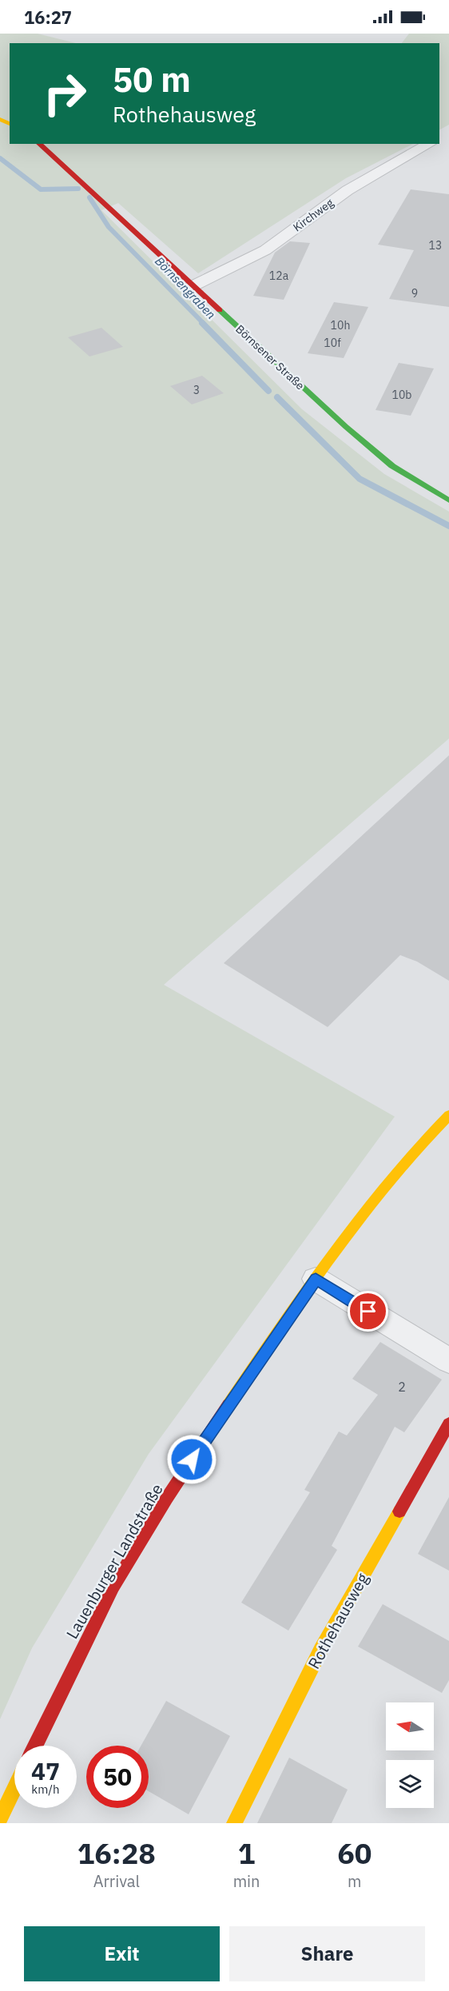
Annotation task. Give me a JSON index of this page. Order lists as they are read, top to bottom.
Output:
{
  "streets": {
    "street": [
      "Kirchweg",
      "Börnsener Straße",
      "Lauenburger Landstraße",
      "Rothehausweg"
    ]
  },
  "crossings": [
    ["Kirchweg", "Börnsener Straße"]
  ],
  "water": ["Börnsengraben"],
  "house_numbers": [
    "13",
    "12a",
    "9",
    "10h",
    "10f",
    "3",
    "10b",
    "2"
  ],
  "north": "left",
  "page": {
    "status": "16:27",
    "turn": ["50 m", "Rothehausweg"],
    "speed": "47 km/h",
    "limit": "50",
    "eta": [
      "16:28",
      "Arrival",
      "1",
      "min",
      "60",
      "m"
    ],
    "buttons": ["Exit", "Share"]
  }
}
